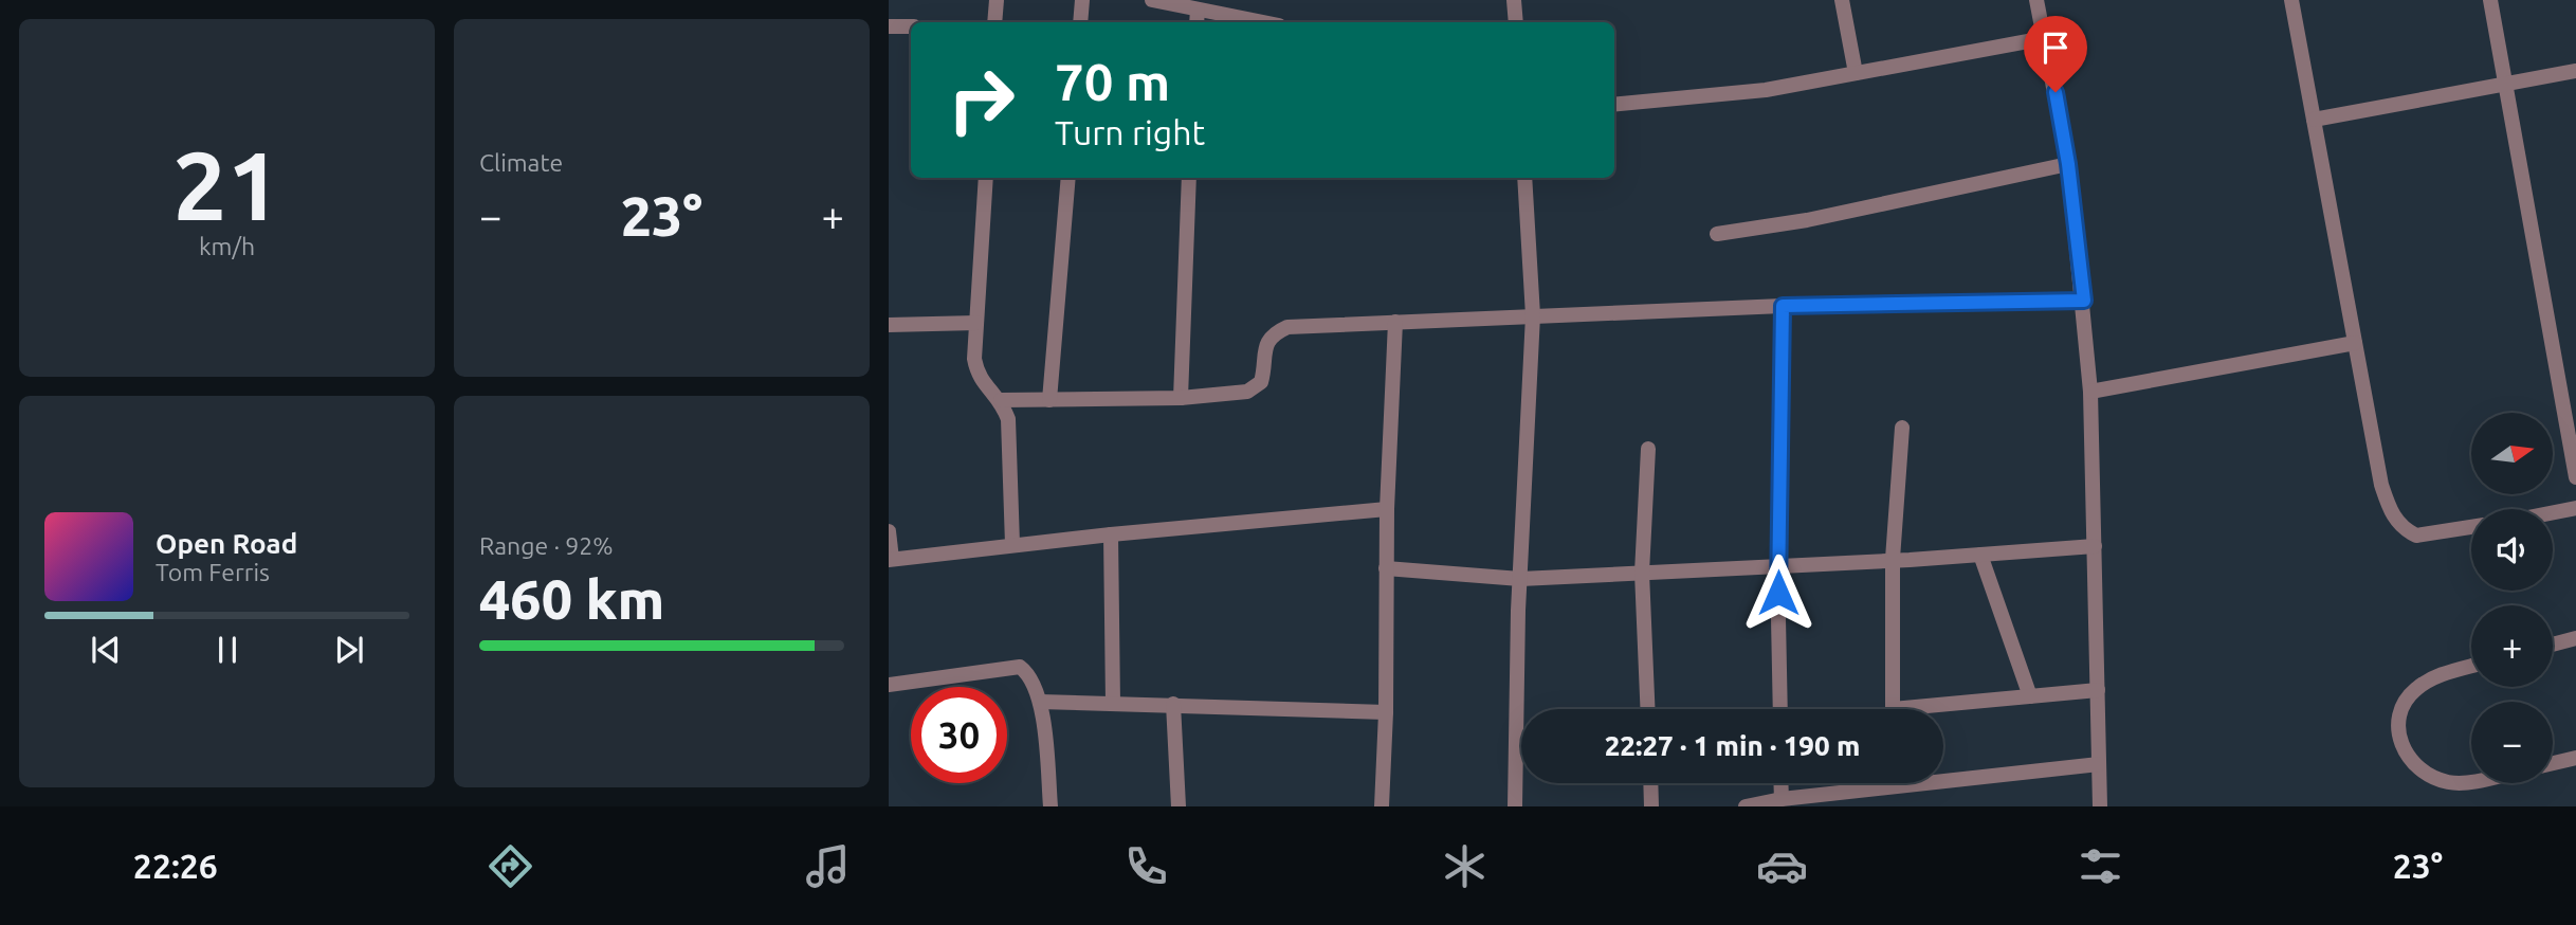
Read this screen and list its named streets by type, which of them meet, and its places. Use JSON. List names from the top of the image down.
{
  "north": "right",
  "page": {
    "tile": [
      ["21", "km/h"],
      "Climate",
      ["Range · 92%", "460 km"]
    ],
    "turn": ["70 m", "Turn right"],
    "heat": ["−", "23°", "+"],
    "map_buttons": ["+", "−"],
    "song": ["Open Road", "Tom Ferris"],
    "limit": "30",
    "trip": "22:27 · 1 min · 190 m",
    "tabs": ["22:26", "23°"]
  }
}
